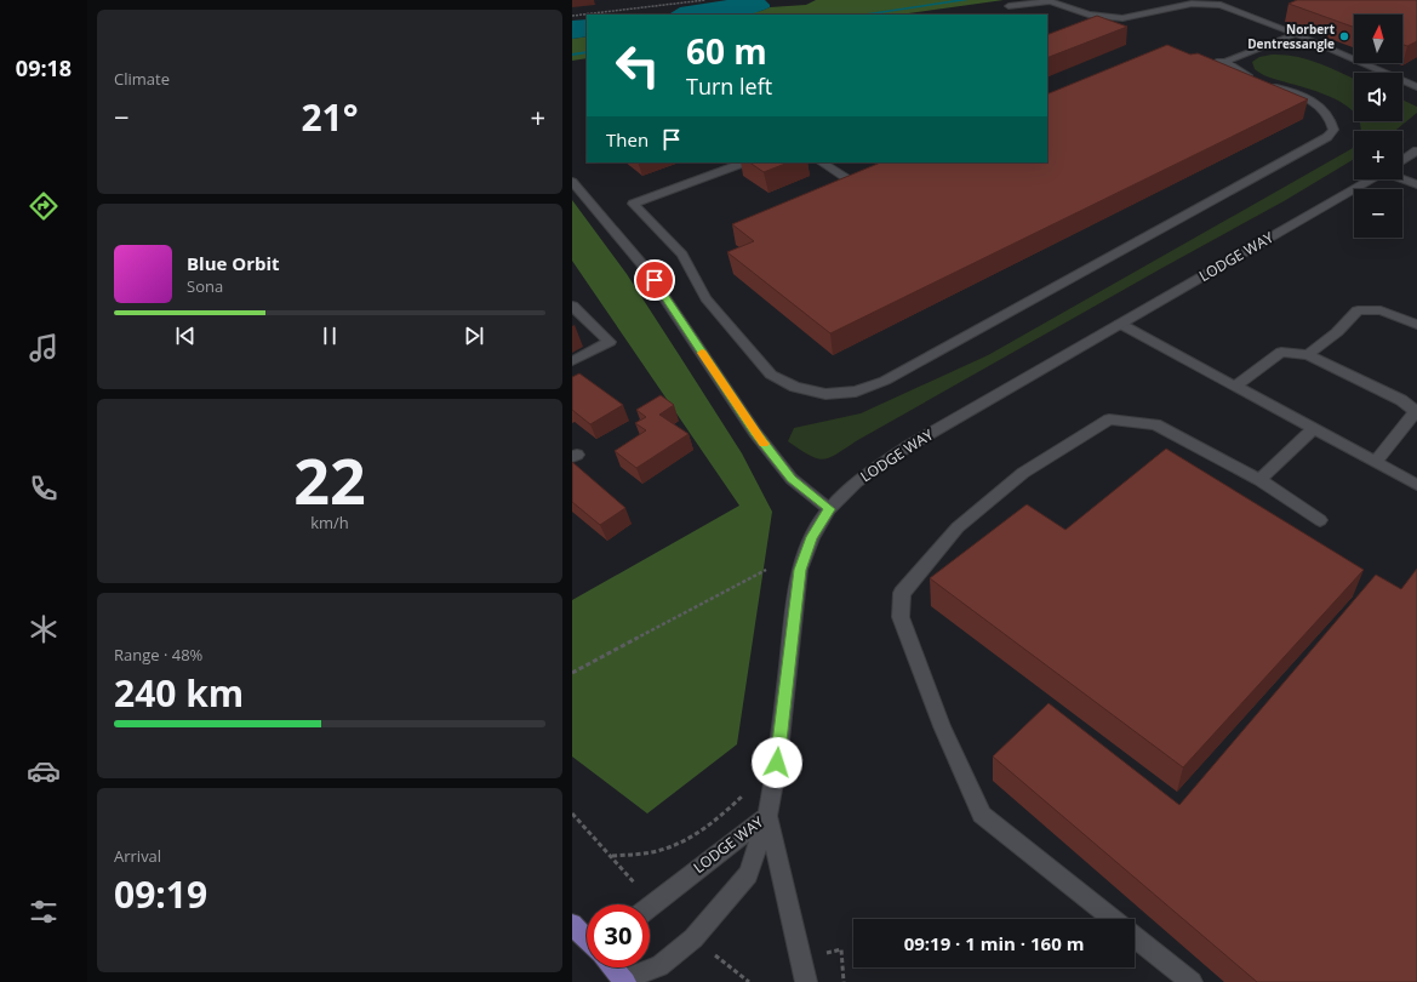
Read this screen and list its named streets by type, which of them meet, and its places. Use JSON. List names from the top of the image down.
{
  "streets": {
    "street": ["LODGE WAY"]
  },
  "places": ["Norbert Dentressangle"],
  "north": "top",
  "page": {
    "tabs": "09:18",
    "tile": [
      "Climate",
      ["22", "km/h"],
      ["Range · 48%", "240 km"],
      ["Arrival", "09:19"]
    ],
    "map_buttons": ["+", "−"],
    "turn": ["60 m", "Turn left"],
    "heat": ["−", "21°", "+"],
    "then": "Then",
    "song": ["Blue Orbit", "Sona"],
    "limit": "30",
    "trip": "09:19 · 1 min · 160 m"
  }
}
